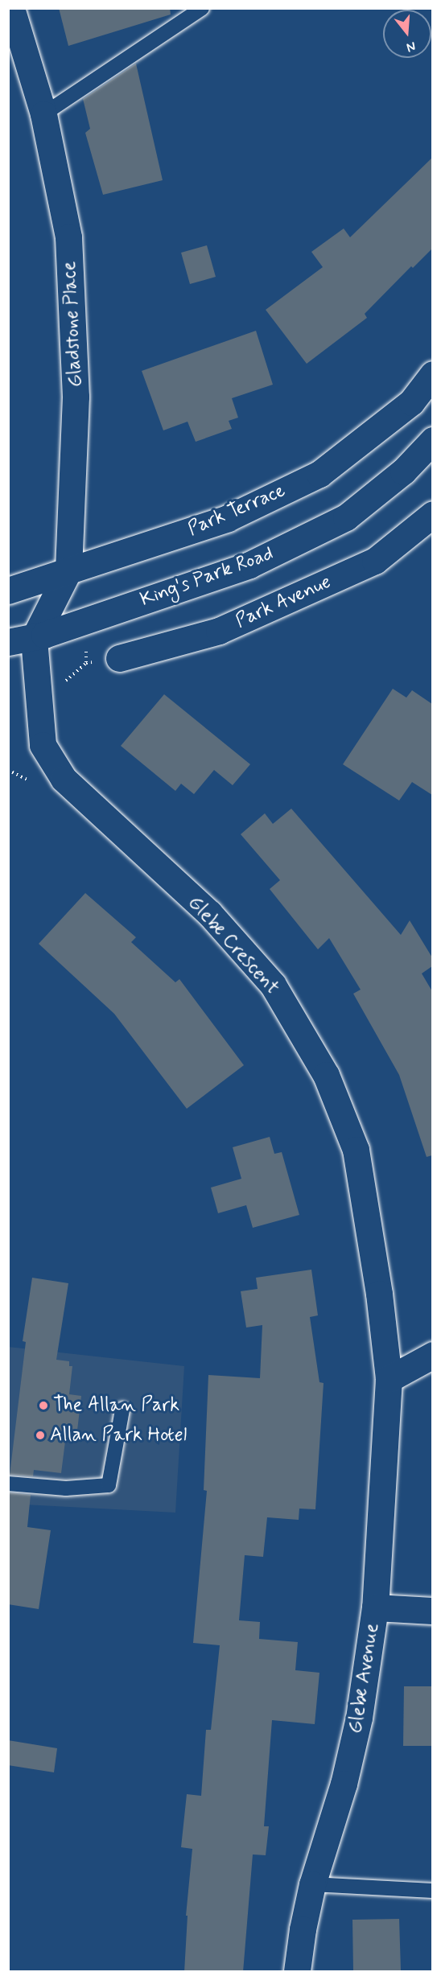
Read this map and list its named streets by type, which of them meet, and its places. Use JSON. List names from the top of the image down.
{
  "streets": {
    "street": [
      "Gladstone Place",
      "Park Terrace",
      "King's Park Road",
      "Park Avenue",
      "Glebe Crescent",
      "Glebe Avenue"
    ]
  },
  "crossings": [
    ["Gladstone Place", "Park Terrace"],
    ["Gladstone Place", "King's Park Road"],
    ["Gladstone Place", "Glebe Crescent"],
    ["King's Park Road", "Glebe Crescent"],
    ["Glebe Crescent", "Glebe Avenue"]
  ],
  "places": ["The Allan Park", "Allan Park Hotel"],
  "north": "bottom"
}
